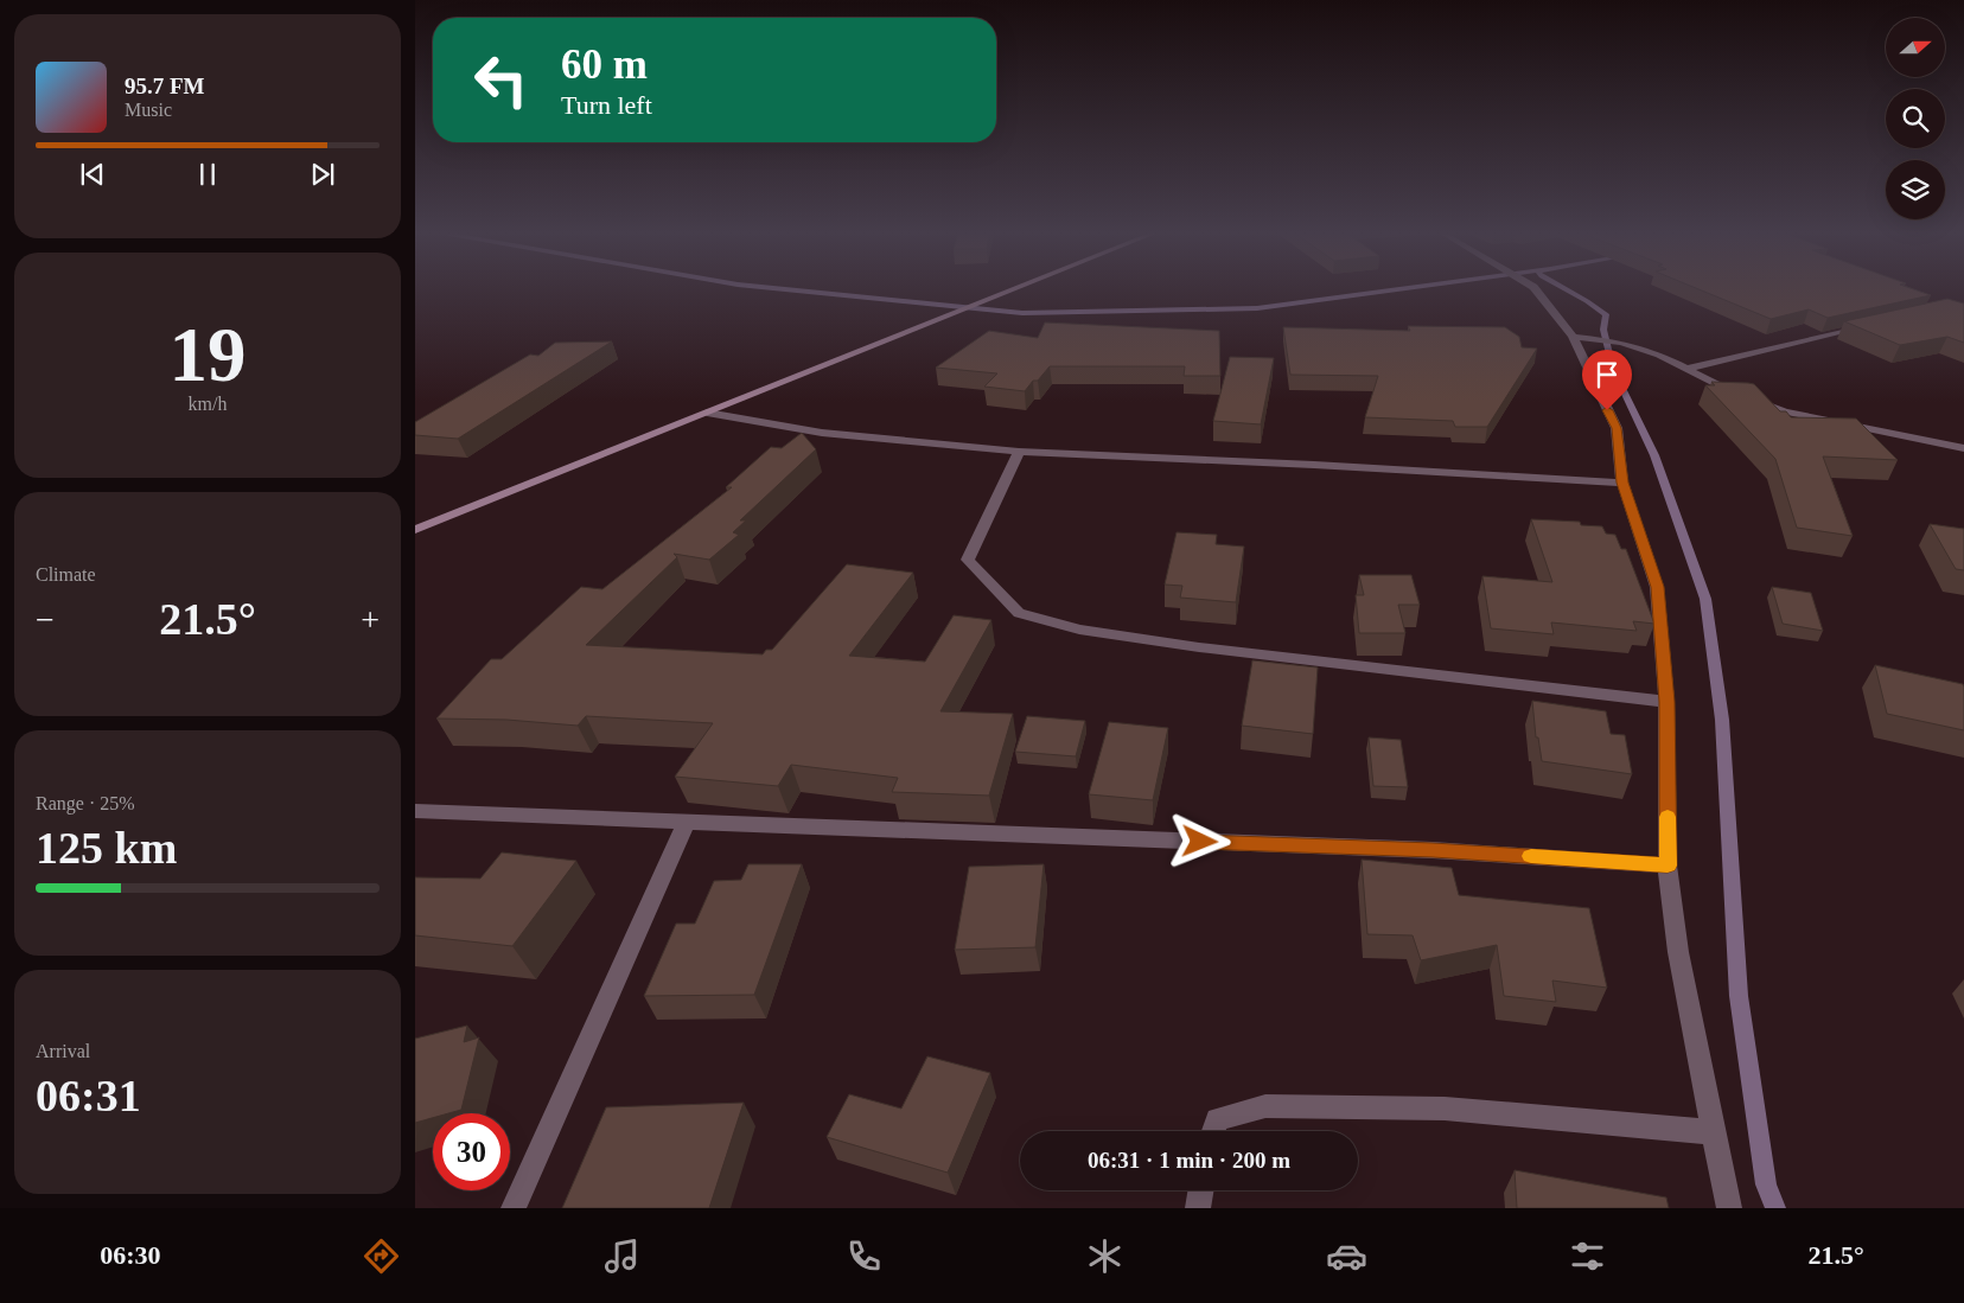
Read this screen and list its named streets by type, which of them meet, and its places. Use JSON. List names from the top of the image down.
{
  "north": "right",
  "page": {
    "turn": ["60 m", "Turn left"],
    "song": ["95.7 FM", "Music"],
    "tile": [
      ["19", "km/h"],
      "Climate",
      ["Range · 25%", "125 km"],
      ["Arrival", "06:31"]
    ],
    "heat": ["−", "21.5°", "+"],
    "limit": "30",
    "trip": "06:31 · 1 min · 200 m",
    "tabs": ["06:30", "21.5°"]
  }
}
